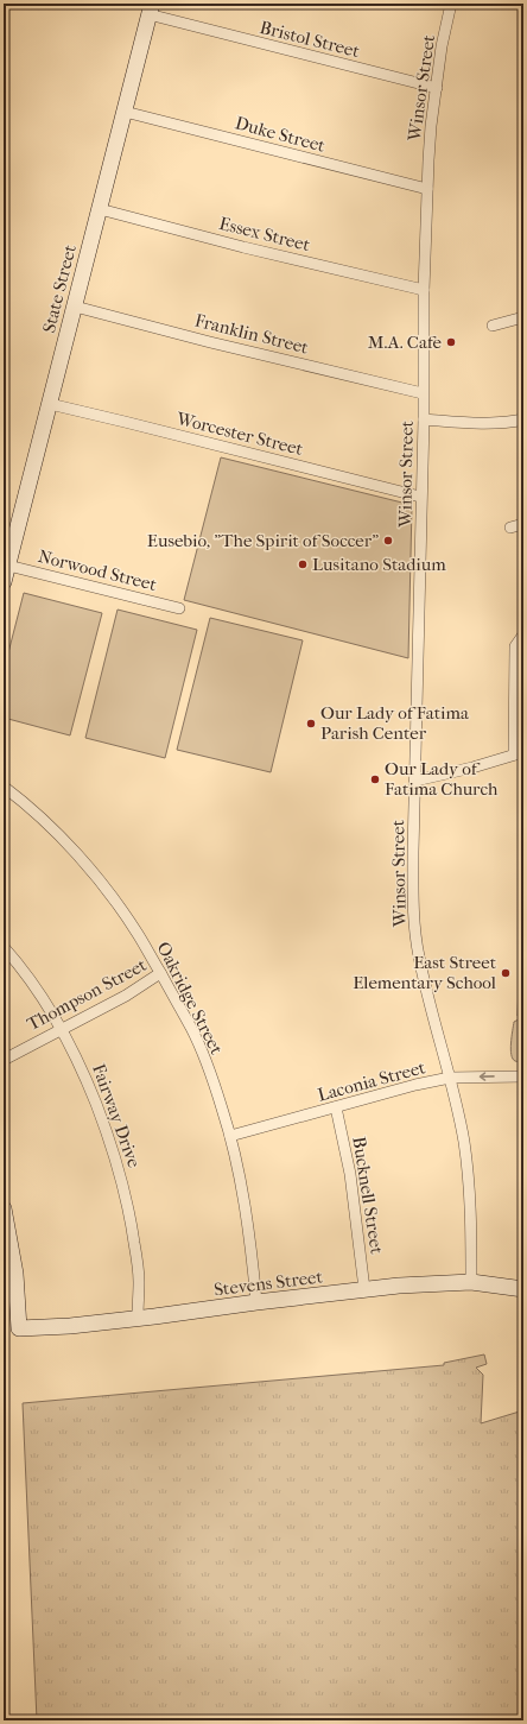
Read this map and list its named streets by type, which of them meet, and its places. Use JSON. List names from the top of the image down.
{
  "streets": {
    "street": [
      "Bristol Street",
      "Winsor Street",
      "Duke Street",
      "Essex Street",
      "State Street",
      "Franklin Street",
      "Worcester Street",
      "Norwood Street",
      "Thompson Street",
      "Oakridge Street",
      "Laconia Street",
      "Fairway Drive",
      "Bucknell Street",
      "Stevens Street"
    ]
  },
  "crossings": [
    ["Bristol Street", "Winsor Street"],
    ["Bristol Street", "State Street"],
    ["Winsor Street", "Duke Street"],
    ["Winsor Street", "Essex Street"],
    ["Winsor Street", "Franklin Street"],
    ["Winsor Street", "Worcester Street"],
    ["Winsor Street", "Laconia Street"],
    ["Winsor Street", "Stevens Street"],
    ["Duke Street", "State Street"],
    ["Essex Street", "State Street"],
    ["State Street", "Franklin Street"],
    ["State Street", "Worcester Street"],
    ["State Street", "Norwood Street"],
    ["Thompson Street", "Oakridge Street"],
    ["Thompson Street", "Fairway Drive"],
    ["Oakridge Street", "Laconia Street"],
    ["Oakridge Street", "Stevens Street"],
    ["Laconia Street", "Bucknell Street"],
    ["Fairway Drive", "Stevens Street"],
    ["Bucknell Street", "Stevens Street"]
  ],
  "places": [
    "M.A. Cafe",
    "Eusebio, \"The Spirit of Soccer\"",
    "Lusitano Stadium",
    "Our Lady of Fatima Parish Center",
    "Our Lady of Fatima Church",
    "East Street Elementary School"
  ]
}
